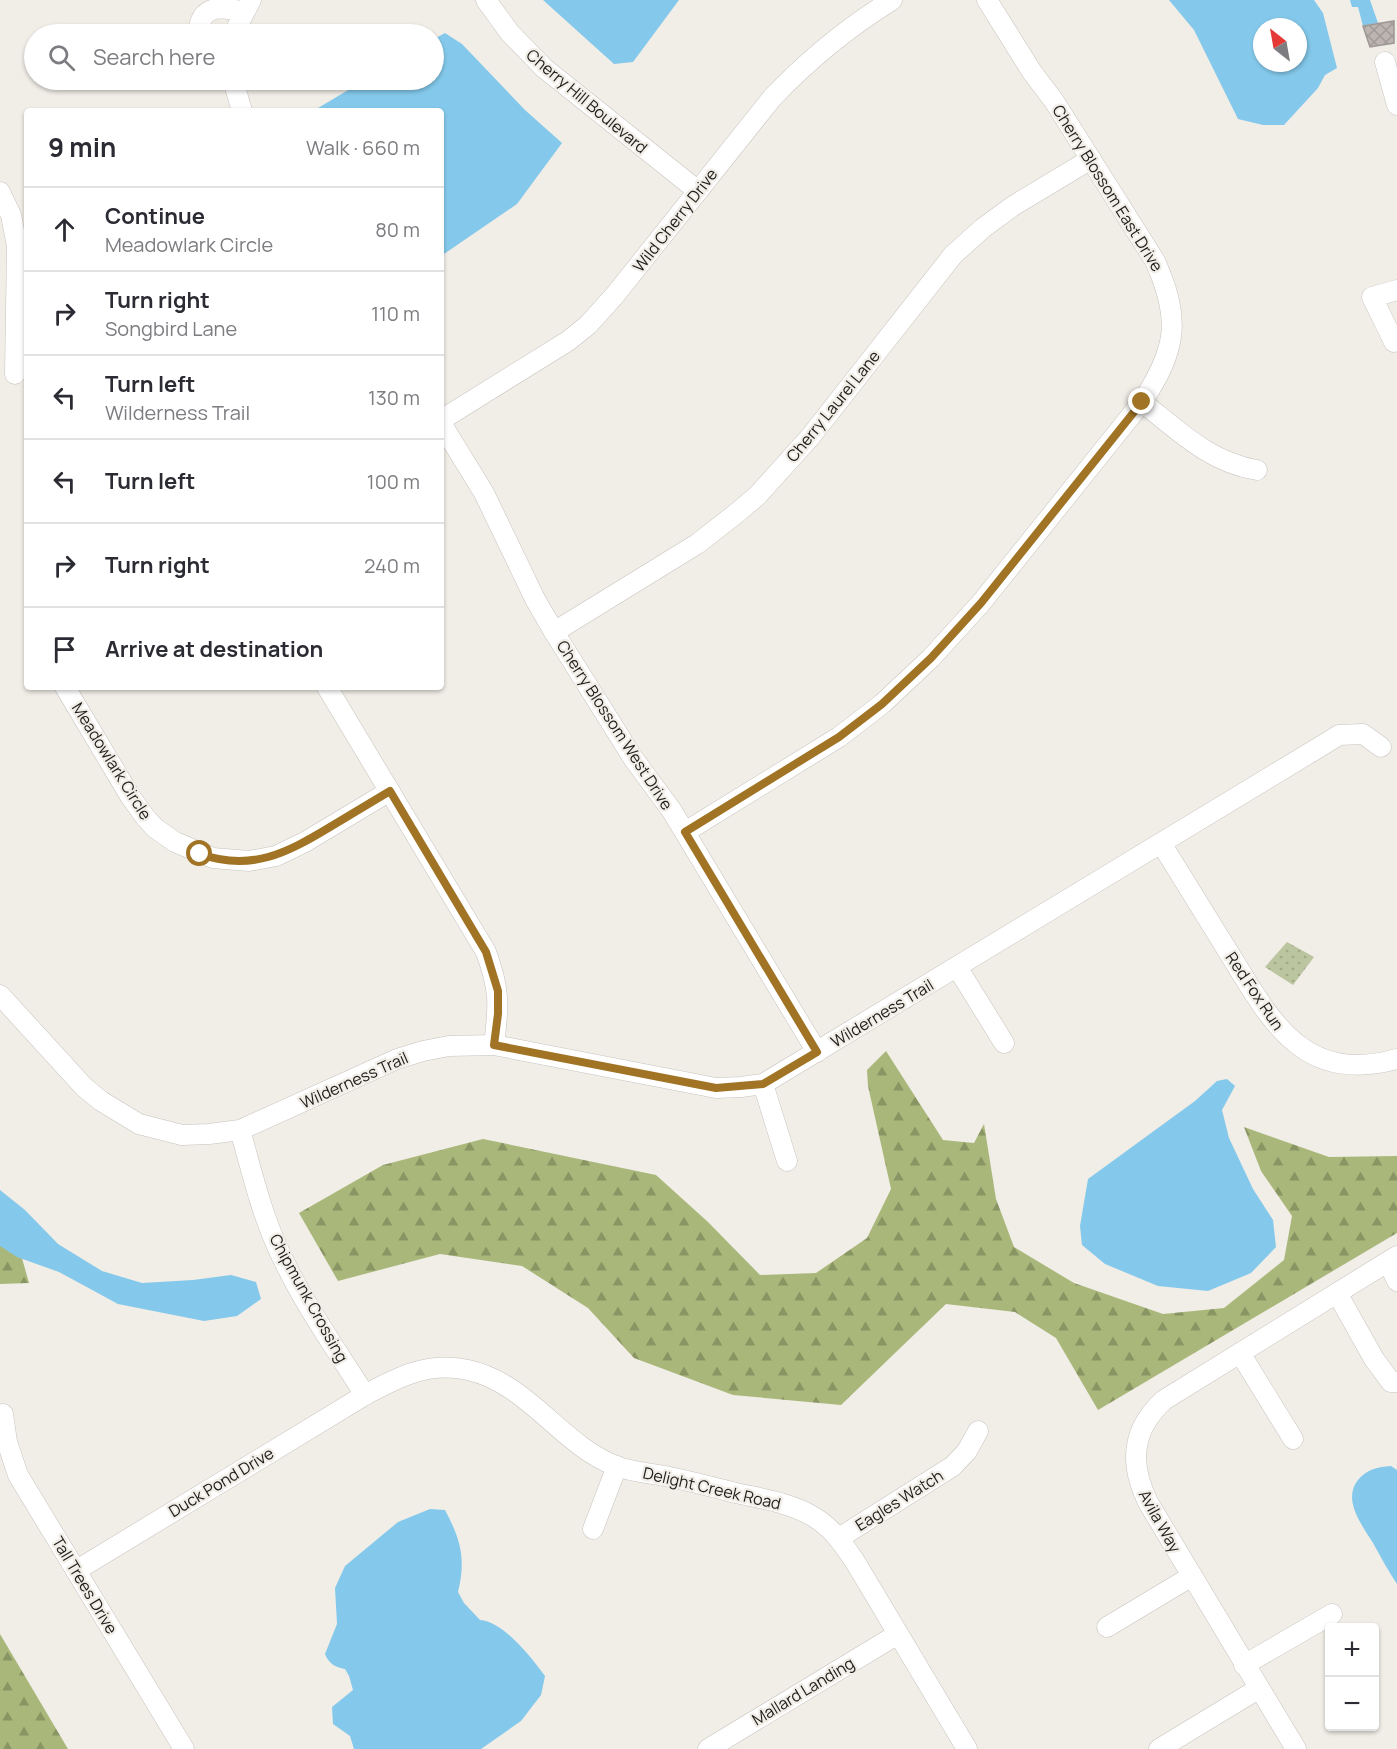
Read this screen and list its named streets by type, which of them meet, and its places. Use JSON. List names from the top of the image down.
{
  "streets": {
    "street": [
      "Cherry Hill Boulevard",
      "Cherry Blossom East Drive",
      "Wild Cherry Drive",
      "Cherry Laurel Lane",
      "Cherry Blossom West Drive",
      "Meadowlark Circle",
      "Red Fox Run",
      "Wilderness Trail",
      "Chipmunk Crossing",
      "Duck Pond Drive",
      "Delight Creek Road",
      "Eagles Watch",
      "Avila Way",
      "Tall Trees Drive",
      "Mallard Landing"
    ]
  },
  "crossings": [
    ["Cherry Hill Boulevard", "Wild Cherry Drive"],
    ["Cherry Blossom East Drive", "Cherry Laurel Lane"],
    ["Cherry Blossom East Drive", "Cherry Blossom West Drive"],
    ["Cherry Laurel Lane", "Cherry Blossom West Drive"],
    ["Cherry Blossom West Drive", "Wilderness Trail"],
    ["Red Fox Run", "Wilderness Trail"],
    ["Wilderness Trail", "Chipmunk Crossing"],
    ["Chipmunk Crossing", "Duck Pond Drive"],
    ["Chipmunk Crossing", "Delight Creek Road"],
    ["Duck Pond Drive", "Delight Creek Road"],
    ["Duck Pond Drive", "Tall Trees Drive"],
    ["Delight Creek Road", "Eagles Watch"],
    ["Delight Creek Road", "Mallard Landing"]
  ],
  "north": "top left",
  "page": {
    "search": "Search here",
    "heading": ["9 min", "Walk · 660 m"],
    "list": [
      ["Continue", "Meadowlark Circle", "80 m"],
      ["Turn right", "Songbird Lane", "110 m"],
      ["Turn left", "Wilderness Trail", "130 m"],
      ["Turn left", "100 m"],
      ["Turn right", "240 m"],
      "Arrive at destination"
    ],
    "map_buttons": ["+", "−"]
  }
}
